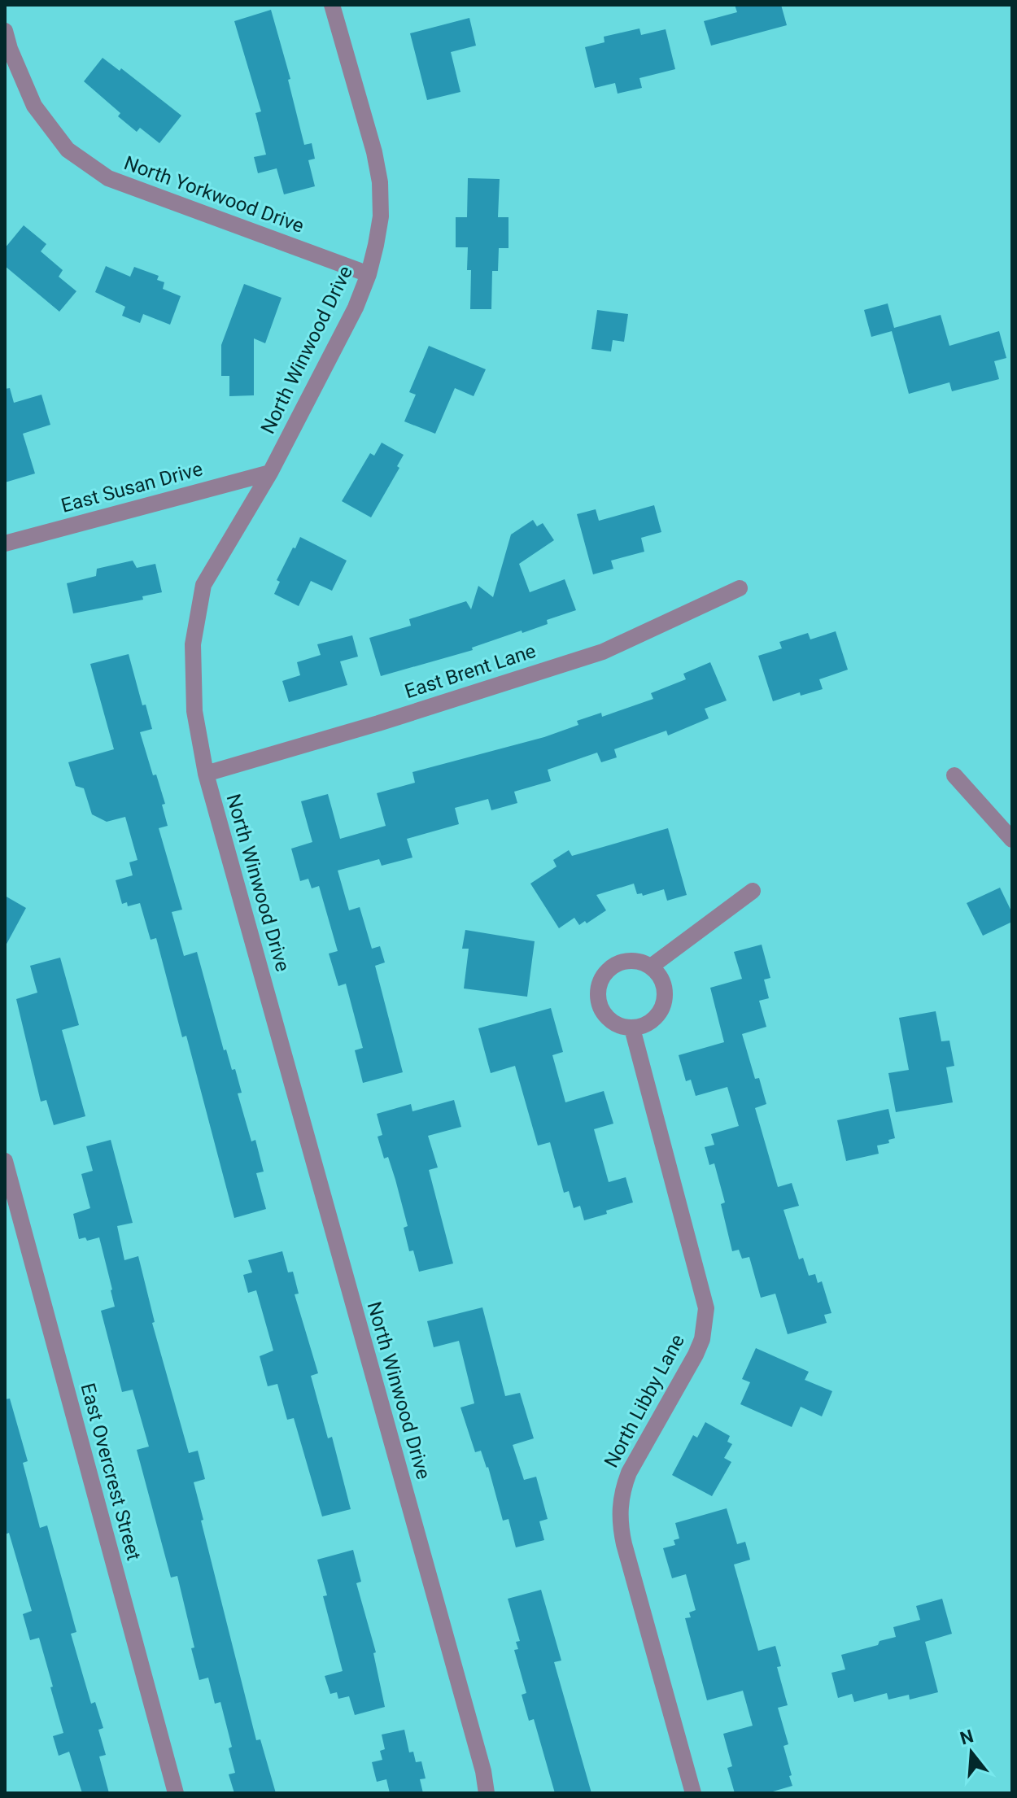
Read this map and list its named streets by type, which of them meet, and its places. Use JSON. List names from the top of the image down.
{
  "streets": {
    "street": [
      "North Yorkwood Drive",
      "North Winwood Drive",
      "East Susan Drive",
      "East Brent Lane",
      "North Libby Lane",
      "East Overcrest Street"
    ]
  },
  "crossings": [
    ["North Yorkwood Drive", "North Winwood Drive"],
    ["North Winwood Drive", "East Susan Drive"],
    ["North Winwood Drive", "East Brent Lane"]
  ],
  "north": "top"
}
